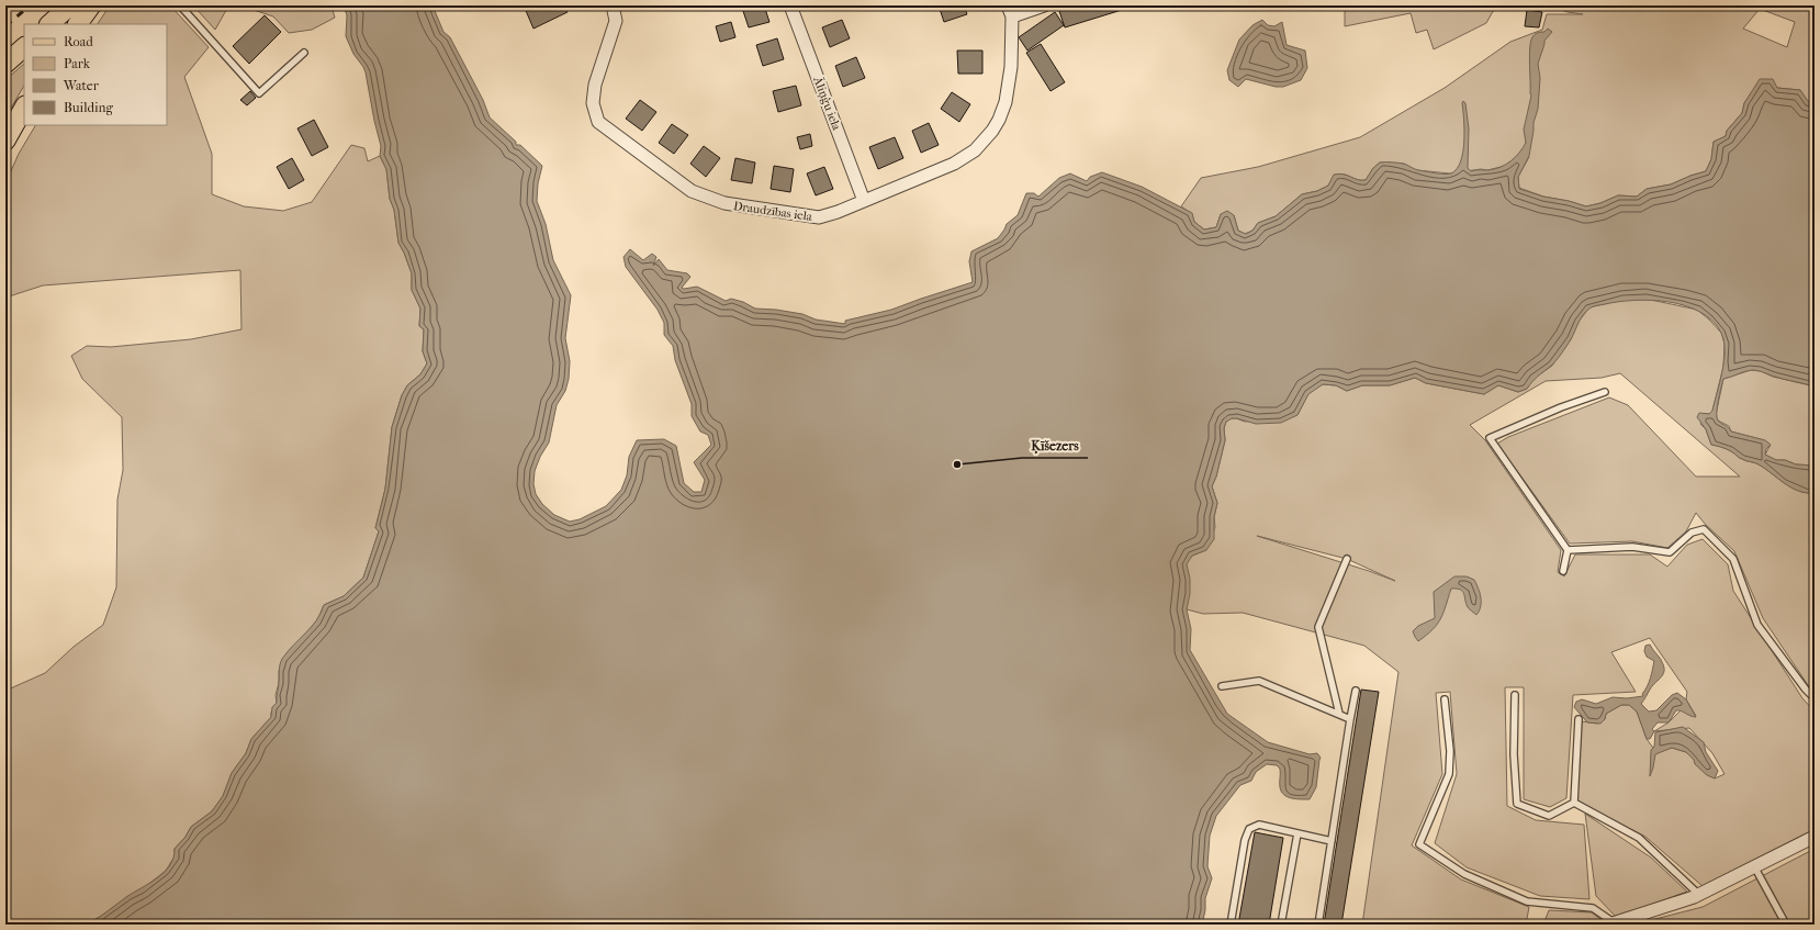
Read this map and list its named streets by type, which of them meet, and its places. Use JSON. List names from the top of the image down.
{
  "streets": {
    "street": ["Āliņģu iela", "Draudzības iela"]
  },
  "crossings": [
    ["Āliņģu iela", "Draudzības iela"]
  ],
  "places": ["Ķīšezers"],
  "legend": [
    "Road",
    "Park",
    "Water",
    "Building"
  ]
}
